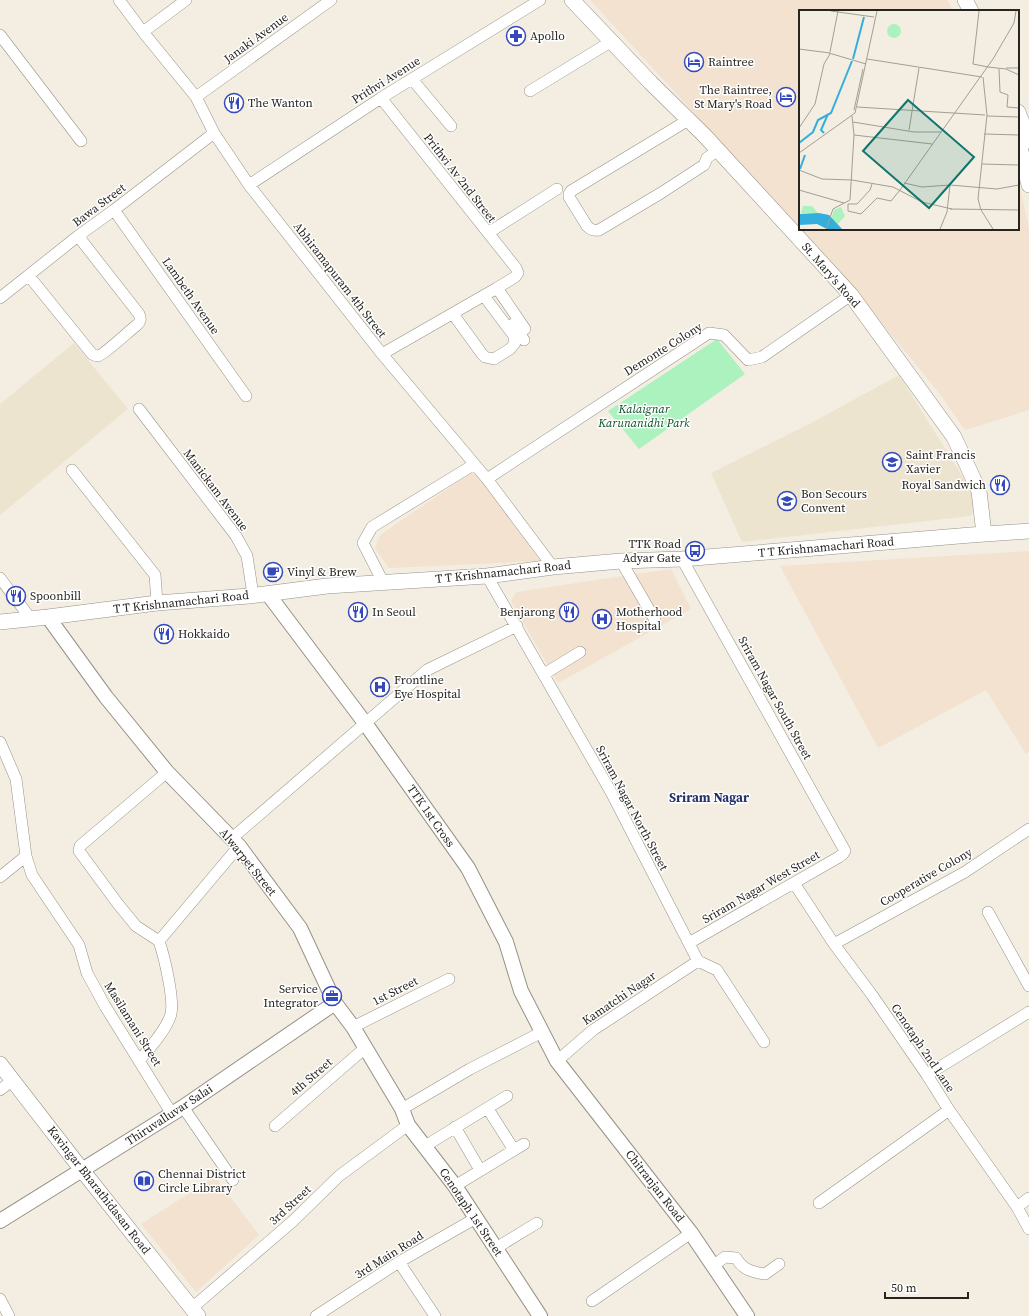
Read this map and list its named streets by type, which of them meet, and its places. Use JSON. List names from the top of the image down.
{
  "streets": {
    "main road": ["St. Mary's Road", "T T Krishnamachari Road", "Kavingar Bharathidasan Road"],
    "street": [
      "Janaki Avenue",
      "Prithvi Avenue",
      "Prithvi Av 2nd Street",
      "Bawa Street",
      "Abhiramapuram 4th Street",
      "Lambeth Avenue",
      "Demonte Colony",
      "Manickam Avenue",
      "Sriram Nagar South Street",
      "Sriram Nagar North Street",
      "TTK 1st Cross",
      "Alwarpet Street",
      "Cooperative Colony",
      "Sriram Nagar West Street",
      "1st Street",
      "Kamatchi Nagar",
      "Masilamani Street",
      "Cenotaph 2nd Lane",
      "4th Street",
      "Thiruvalluvar Salai",
      "Chitranjan Road",
      "3rd Street",
      "Cenotaph 1st Street",
      "3rd Main Road"
    ]
  },
  "crossings": [
    ["Janaki Avenue", "Abhiramapuram 4th Street"],
    ["Prithvi Avenue", "Prithvi Av 2nd Street"],
    ["Prithvi Avenue", "Abhiramapuram 4th Street"],
    ["Bawa Street", "Abhiramapuram 4th Street"],
    ["Bawa Street", "Lambeth Avenue"],
    ["St. Mary's Road", "Demonte Colony"],
    ["St. Mary's Road", "T T Krishnamachari Road"],
    ["Abhiramapuram 4th Street", "Demonte Colony"],
    ["Abhiramapuram 4th Street", "T T Krishnamachari Road"],
    ["Manickam Avenue", "T T Krishnamachari Road"],
    ["Manickam Avenue", "TTK 1st Cross"],
    ["T T Krishnamachari Road", "Sriram Nagar South Street"],
    ["T T Krishnamachari Road", "Sriram Nagar North Street"],
    ["T T Krishnamachari Road", "TTK 1st Cross"],
    ["T T Krishnamachari Road", "Alwarpet Street"],
    ["Sriram Nagar South Street", "Sriram Nagar West Street"],
    ["Sriram Nagar North Street", "Sriram Nagar West Street"],
    ["Sriram Nagar North Street", "Kamatchi Nagar"],
    ["TTK 1st Cross", "Kamatchi Nagar"],
    ["TTK 1st Cross", "Chitranjan Road"],
    ["Alwarpet Street", "1st Street"],
    ["Alwarpet Street", "4th Street"],
    ["Alwarpet Street", "Thiruvalluvar Salai"],
    ["Alwarpet Street", "Cenotaph 1st Street"],
    ["Cooperative Colony", "Cenotaph 2nd Lane"],
    ["Sriram Nagar West Street", "Cenotaph 2nd Lane"],
    ["Kamatchi Nagar", "Chitranjan Road"],
    ["Masilamani Street", "Thiruvalluvar Salai"],
    ["Thiruvalluvar Salai", "Kavingar Bharathidasan Road"],
    ["Kavingar Bharathidasan Road", "3rd Street"],
    ["3rd Street", "Cenotaph 1st Street"],
    ["Cenotaph 1st Street", "3rd Main Road"]
  ],
  "districts": ["Sriram Nagar"],
  "parks": ["Kalaignar Karunanidhi Park"],
  "places": {
    "pharmacy": ["Apollo"],
    "hotel": ["Raintree", "The Raintree, St Mary's Road"],
    "restaurant": [
      "The Wanton",
      "Royal Sandwich",
      "Spoonbill",
      "In Seoul",
      "Benjarong",
      "Hokkaido"
    ],
    "school or university": ["Saint Francis Xavier", "Bon Secours Convent"],
    "bus stop": ["TTK Road Adyar Gate"],
    "cafe": ["Vinyl & Brew"],
    "hospital": ["Motherhood Hospital", "Frontline Eye Hospital"],
    "office": ["Service Integrator"],
    "library": ["Chennai District Circle Library"]
  },
  "scale_bar": "50 m"
}
